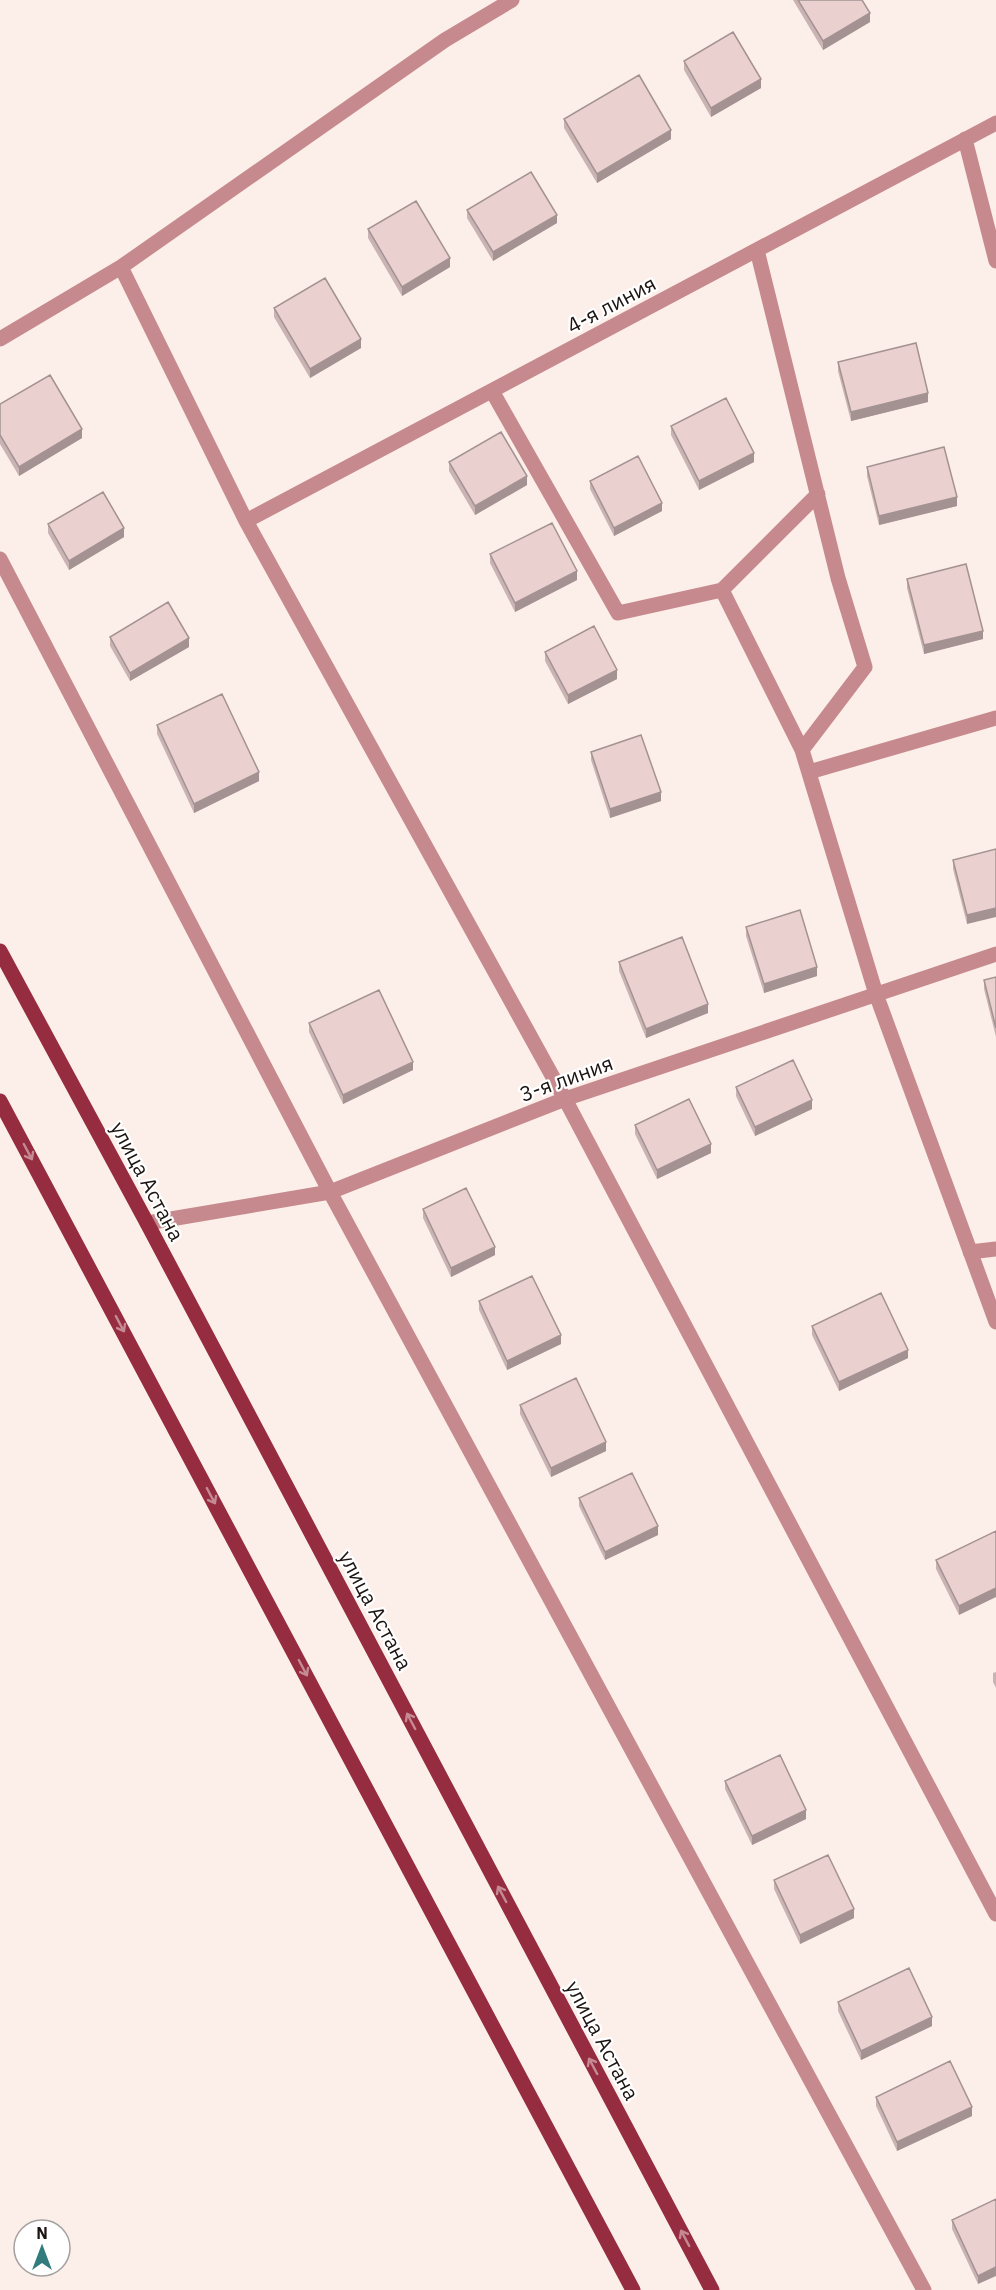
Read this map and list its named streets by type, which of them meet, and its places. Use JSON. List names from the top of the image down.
{
  "streets": {
    "main road": ["улица Астана"],
    "street": ["4-я линия", "3-я линия"]
  },
  "crossings": [
    ["3-я линия", "улица Астана"]
  ],
  "north": "top"
}
